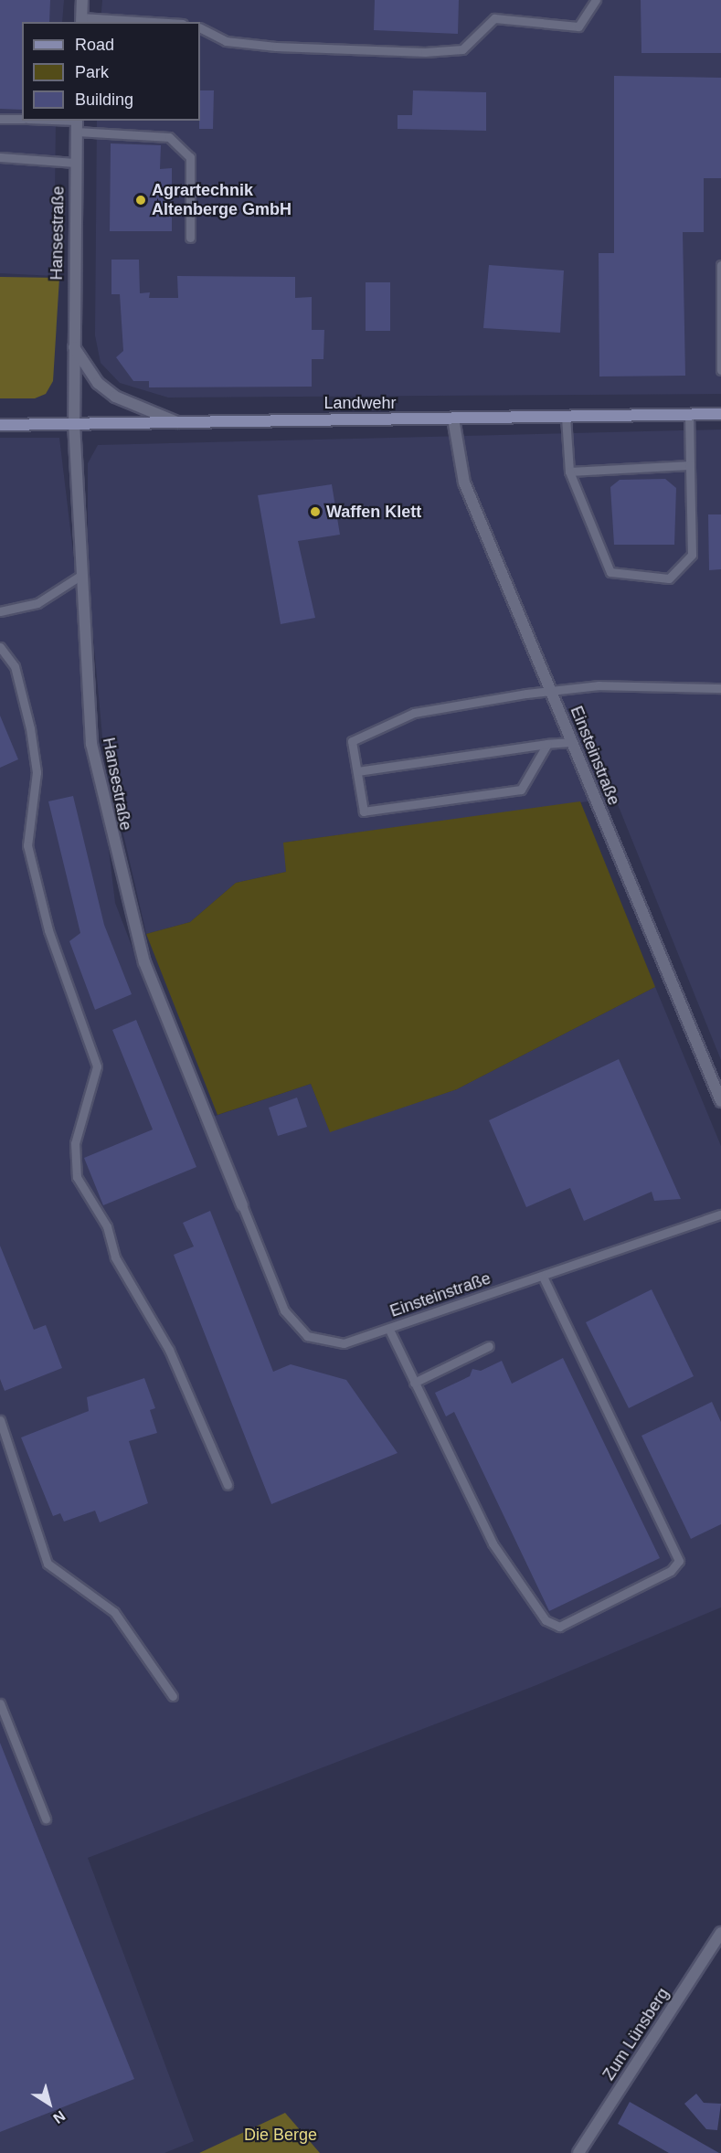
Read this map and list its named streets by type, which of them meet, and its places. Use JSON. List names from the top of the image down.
{
  "streets": {
    "main road": ["Landwehr"],
    "street": ["Hansestraße", "Einsteinstraße", "Zum Lünsberg"]
  },
  "crossings": [
    ["Hansestraße", "Landwehr"],
    ["Hansestraße", "Einsteinstraße"],
    ["Landwehr", "Einsteinstraße"]
  ],
  "parks": ["Die Berge"],
  "places": ["Agrartechnik Altenberge GmbH", "Waffen Klett"],
  "legend": ["Road", "Park", "Building"],
  "north": "bottom right"
}
